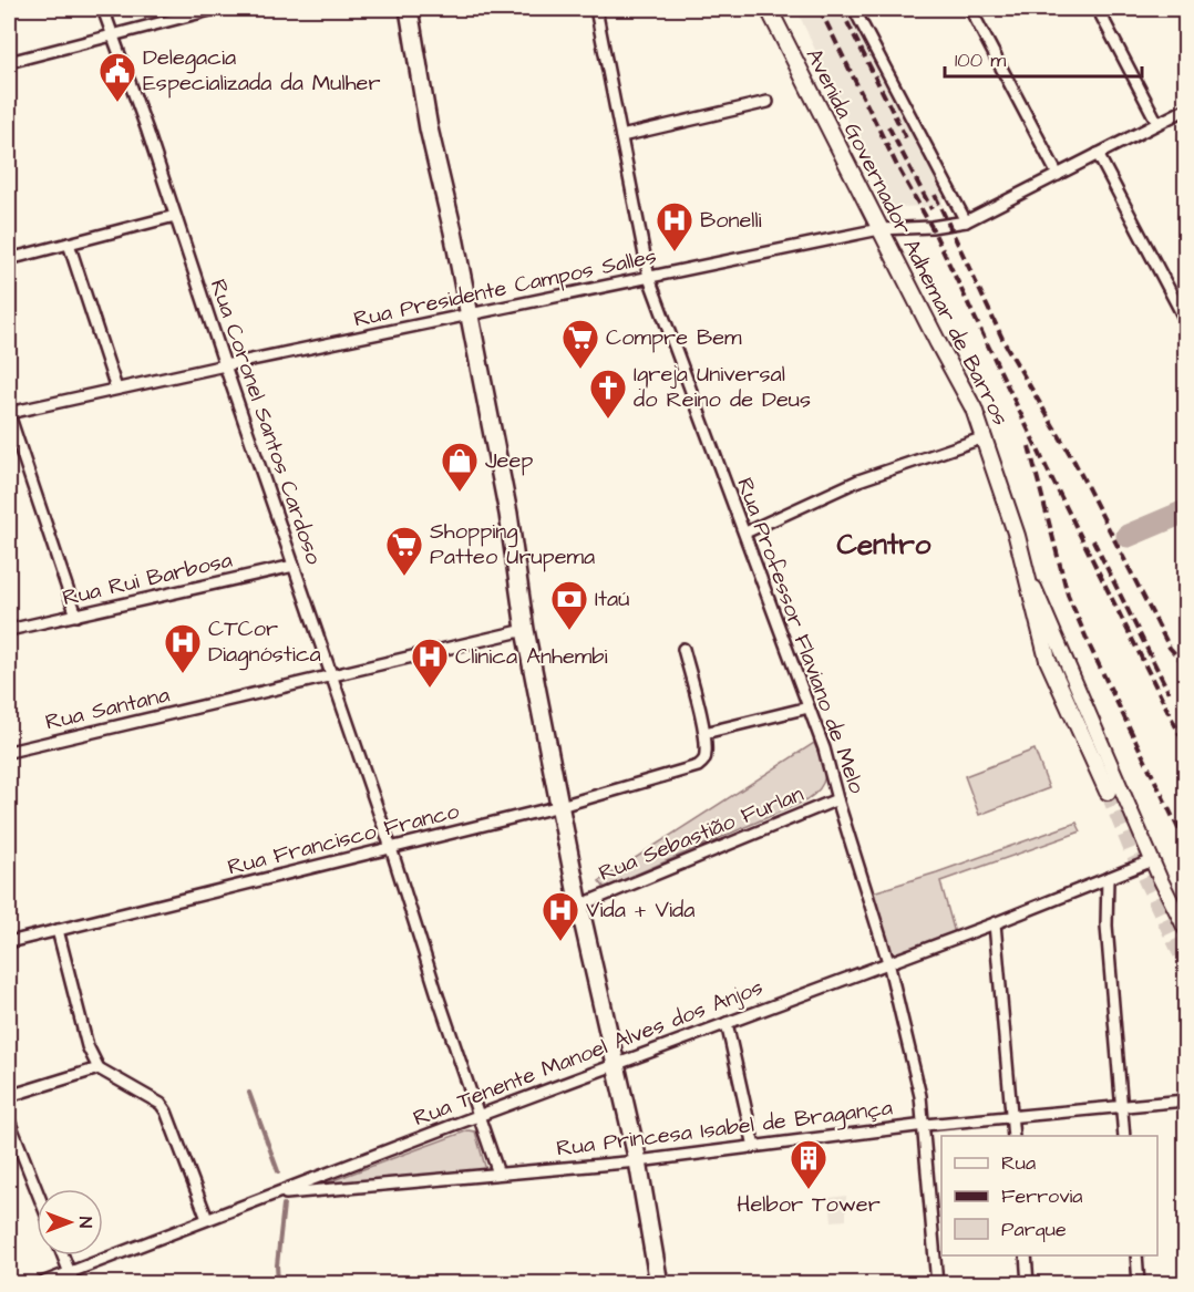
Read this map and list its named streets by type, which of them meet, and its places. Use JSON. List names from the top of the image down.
{
  "streets": {
    "main road": ["Avenida Governador Adhemar de Barros"],
    "street": [
      "Rua Presidente Campos Salles",
      "Rua Coronel Santos Cardoso",
      "Rua Rui Barbosa",
      "Rua Professor Flaviano de Melo",
      "Rua Santana",
      "Rua Sebastião Furlan",
      "Rua Francisco Franco",
      "Rua Tenente Manoel Alves dos Anjos",
      "Rua Princesa Isabel de Bragança"
    ]
  },
  "crossings": [
    ["Avenida Governador Adhemar de Barros", "Rua Presidente Campos Salles"],
    ["Avenida Governador Adhemar de Barros", "Rua Tenente Manoel Alves dos Anjos"],
    ["Rua Presidente Campos Salles", "Rua Coronel Santos Cardoso"],
    ["Rua Presidente Campos Salles", "Rua Professor Flaviano de Melo"],
    ["Rua Coronel Santos Cardoso", "Rua Rui Barbosa"],
    ["Rua Coronel Santos Cardoso", "Rua Santana"],
    ["Rua Coronel Santos Cardoso", "Rua Francisco Franco"],
    ["Rua Coronel Santos Cardoso", "Rua Tenente Manoel Alves dos Anjos"],
    ["Rua Coronel Santos Cardoso", "Rua Princesa Isabel de Bragança"],
    ["Rua Professor Flaviano de Melo", "Rua Sebastião Furlan"],
    ["Rua Professor Flaviano de Melo", "Rua Tenente Manoel Alves dos Anjos"],
    ["Rua Professor Flaviano de Melo", "Rua Princesa Isabel de Bragança"],
    ["Rua Tenente Manoel Alves dos Anjos", "Rua Princesa Isabel de Bragança"]
  ],
  "districts": ["Centro"],
  "places": {
    "public building": ["Delegacia Especializada da Mulher"],
    "hospital": [
      "Bonelli",
      "CTCor Diagnóstica",
      "Clinica Anhembi",
      "Vida + Vida"
    ],
    "supermarket": ["Compre Bem", "Shopping Patteo Urupema"],
    "church": ["Igreja Universal do Reino de Deus"],
    "shop": ["Jeep"],
    "bank": ["Itaú"],
    "building": ["Helbor Tower"]
  },
  "legend": ["Rua", "Ferrovia", "Parque"],
  "scale_bar": "100 m",
  "north": "right"
}
